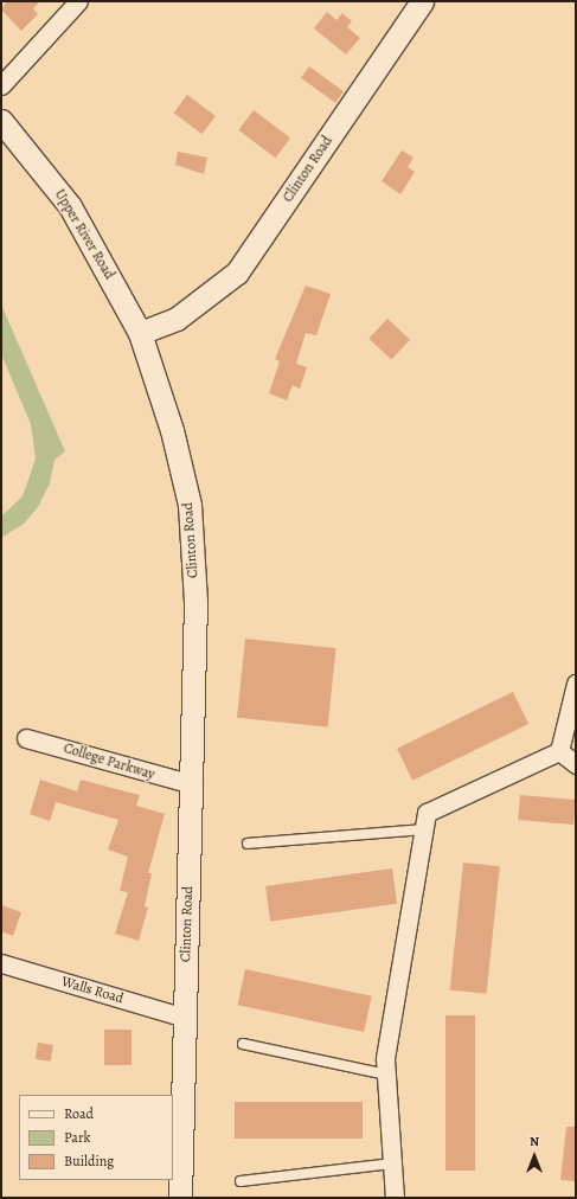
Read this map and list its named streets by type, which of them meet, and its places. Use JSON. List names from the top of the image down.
{
  "streets": {
    "street": [
      "Clinton Road",
      "Upper River Road",
      "College Parkway",
      "Walls Road"
    ]
  },
  "crossings": [
    ["Clinton Road", "Upper River Road"],
    ["Clinton Road", "College Parkway"],
    ["Clinton Road", "Walls Road"]
  ],
  "legend": ["Road", "Park", "Building"],
  "north": "top"
}
